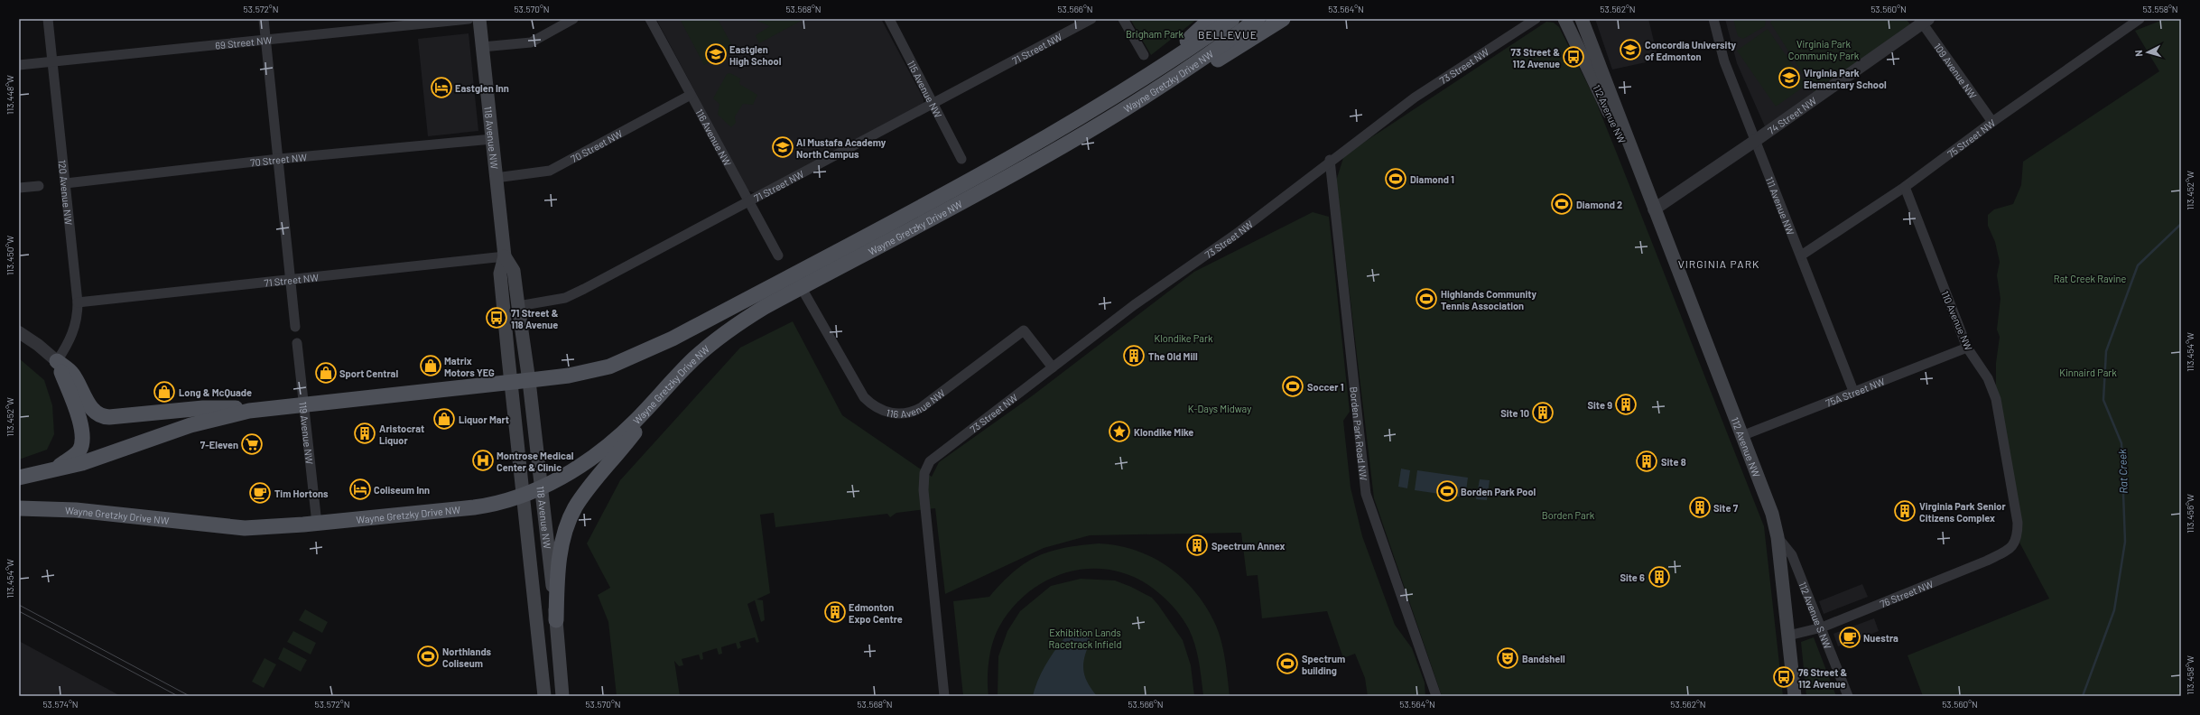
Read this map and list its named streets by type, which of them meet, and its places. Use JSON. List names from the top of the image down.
{
  "streets": {
    "main road": ["Wayne Gretzky Drive NW", "112 Avenue NW", "118 Avenue NW"],
    "street": [
      "69 Street NW",
      "71 Street NW",
      "73 Street NW",
      "109 Avenue NW",
      "115 Avenue NW",
      "74 Street NW",
      "116 Avenue NW",
      "75 Street NW",
      "70 Street NW",
      "120 Avenue NW",
      "111 Avenue NW",
      "110 Avenue NW",
      "75A Street NW",
      "119 Avenue NW",
      "Borden Park Road NW",
      "76 Street NW",
      "112 Avenue S NW"
    ]
  },
  "crossings": [
    ["69 Street NW", "120 Avenue NW"],
    ["71 Street NW", "115 Avenue NW"],
    ["71 Street NW", "118 Avenue NW"],
    ["71 Street NW", "116 Avenue NW"],
    ["71 Street NW", "120 Avenue NW"],
    ["73 Street NW", "116 Avenue NW"],
    ["73 Street NW", "Borden Park Road NW"],
    ["109 Avenue NW", "74 Street NW"],
    ["109 Avenue NW", "75 Street NW"],
    ["Wayne Gretzky Drive NW", "118 Avenue NW"],
    ["Wayne Gretzky Drive NW", "116 Avenue NW"],
    ["Wayne Gretzky Drive NW", "119 Avenue NW"],
    ["112 Avenue NW", "74 Street NW"],
    ["112 Avenue NW", "75A Street NW"],
    ["112 Avenue NW", "76 Street NW"],
    ["112 Avenue NW", "112 Avenue S NW"],
    ["74 Street NW", "111 Avenue NW"],
    ["118 Avenue NW", "70 Street NW"],
    ["116 Avenue NW", "70 Street NW"],
    ["75 Street NW", "111 Avenue NW"],
    ["75 Street NW", "110 Avenue NW"],
    ["70 Street NW", "120 Avenue NW"],
    ["111 Avenue NW", "75A Street NW"],
    ["110 Avenue NW", "75A Street NW"],
    ["110 Avenue NW", "76 Street NW"],
    ["76 Street NW", "112 Avenue S NW"]
  ],
  "districts": ["BELLEVUE", "VIRGINIA PARK"],
  "water": ["Rat Creek"],
  "parks": [
    "Brigham Park",
    "Virginia Park Community Park",
    "Rat Creek Ravine",
    "Klondike Park",
    "Kinnaird Park",
    "K-Days Midway",
    "Borden Park",
    "Exhibition Lands Racetrack Infield"
  ],
  "places": {
    "school or university": [
      "Concordia University of Edmonton",
      "Eastglen High School",
      "Virginia Park Elementary School",
      "Al Mustafa Academy North Campus"
    ],
    "bus stop": ["73 Street & 112 Avenue", "71 Street & 118 Avenue", "76 Street & 112 Avenue"],
    "hotel": ["Eastglen Inn", "Coliseum Inn"],
    "sports": [
      "Diamond 1",
      "Diamond 2",
      "Highlands Community Tennis Association",
      "Soccer 1",
      "Borden Park Pool",
      "Northlands Coliseum",
      "Spectrum building"
    ],
    "building": [
      "The Old Mill",
      "Site 9",
      "Site 10",
      "Aristocrat Liquor",
      "Site 8",
      "Site 7",
      "Virginia Park Senior Citizens Complex",
      "Spectrum Annex",
      "Site 6",
      "Edmonton Expo Centre"
    ],
    "shop": [
      "Matrix Motors YEG",
      "Sport Central",
      "Long & McQuade",
      "Liquor Mart"
    ],
    "place": ["Klondike Mike"],
    "supermarket": ["7-Eleven"],
    "hospital": ["Montrose Medical Center & Clinic"],
    "cafe": ["Tim Hortons", "Nuestra"],
    "theatre": ["Bandshell"]
  },
  "north": "left",
  "coordinates": [
    "53.572°N",
    "53.570°N",
    "53.568°N",
    "53.566°N",
    "53.564°N",
    "53.562°N",
    "53.560°N",
    "53.558°N",
    "113.448°W",
    "113.452°W",
    "113.450°W",
    "113.454°W",
    "113.456°W",
    "113.458°W",
    "53.574°N"
  ]
}
